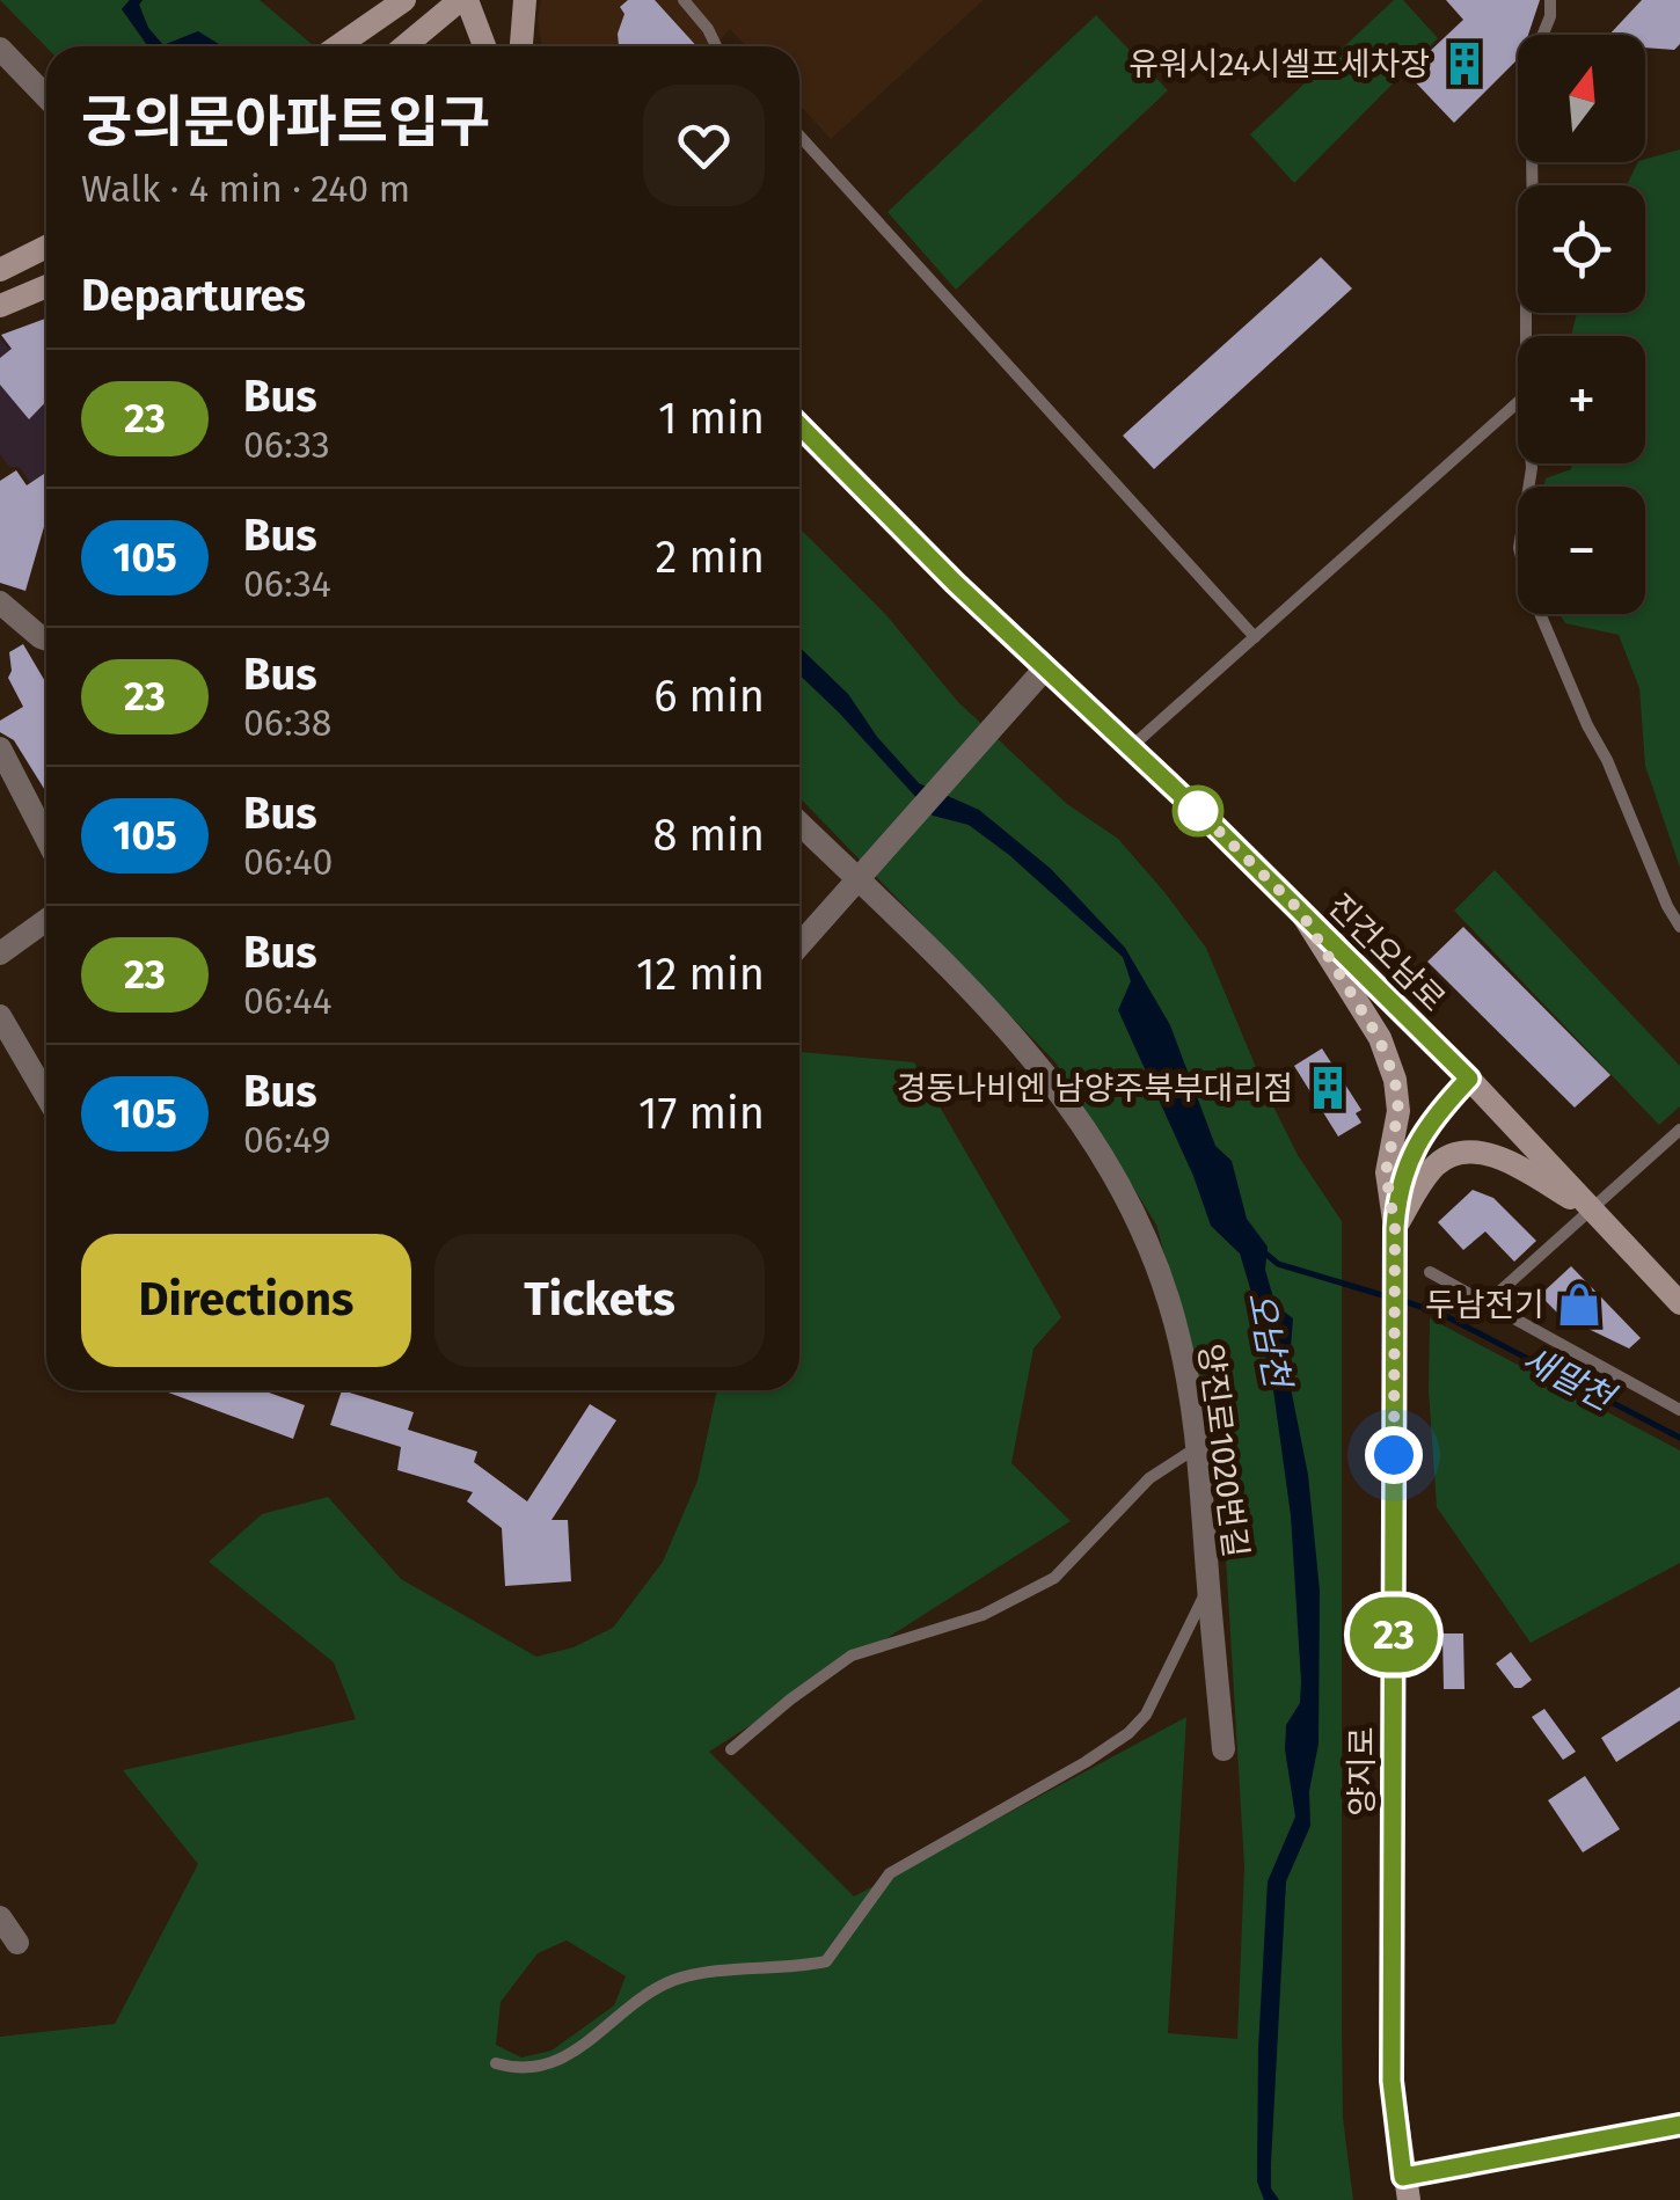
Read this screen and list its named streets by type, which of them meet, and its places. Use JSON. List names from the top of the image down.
{
  "streets": {
    "main road": ["진건오남로", "양지로"],
    "street": ["양진로1020번길"]
  },
  "water": ["오남천", "새말천"],
  "places": {
    "building": ["유워시24시셀프세차장", "경동나비엔 남양주북부대리점"],
    "shop": ["두남전기"]
  },
  "lines": ["bus line 23"],
  "north": "top",
  "page": {
    "on_map": "23",
    "map_buttons": ["+", "−"],
    "heading": [
      ["궁의문아파트입구", "Walk · 4 min · 240 m"],
      "Departures"
    ],
    "list": [
      {
        "mark": "23",
        "name": "Bus",
        "note": "06:33",
        "value": "1 min"
      },
      {
        "mark": "105",
        "name": "Bus",
        "note": "06:34",
        "value": "2 min"
      },
      {
        "mark": "23",
        "name": "Bus",
        "note": "06:38",
        "value": "6 min"
      },
      {
        "mark": "105",
        "name": "Bus",
        "note": "06:40",
        "value": "8 min"
      },
      {
        "mark": "23",
        "name": "Bus",
        "note": "06:44",
        "value": "12 min"
      },
      {
        "mark": "105",
        "name": "Bus",
        "note": "06:49",
        "value": "17 min"
      }
    ],
    "buttons": ["Directions", "Tickets"]
  }
}
